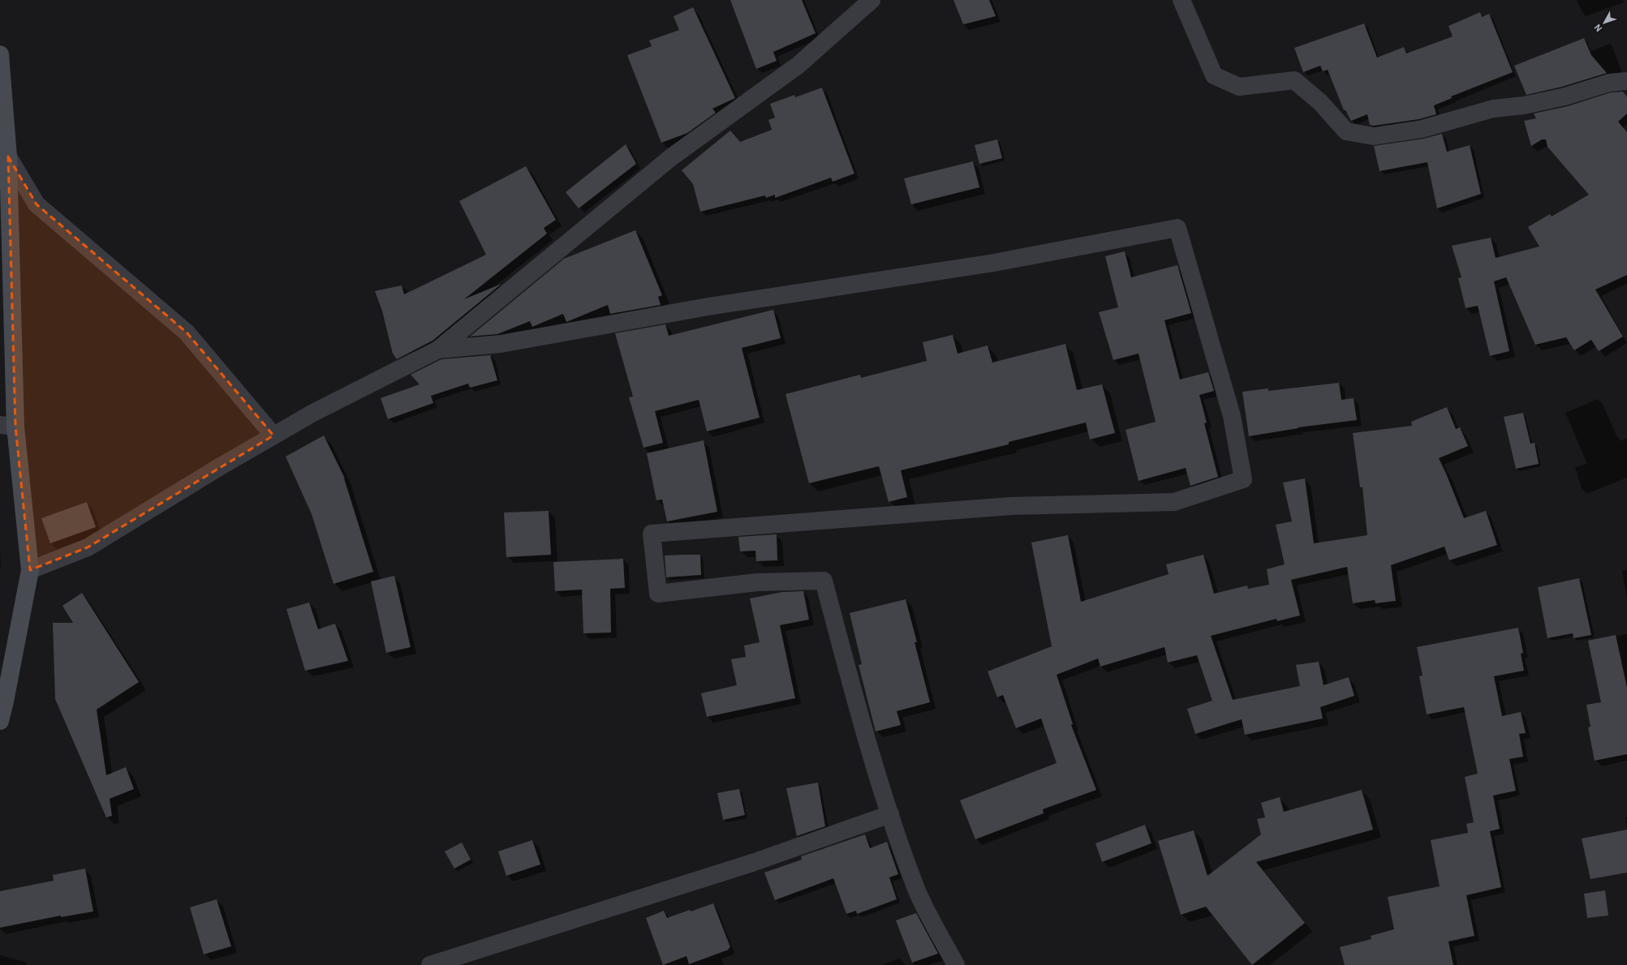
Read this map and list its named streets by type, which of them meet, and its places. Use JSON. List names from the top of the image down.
{
  "north": "bottom left"
}
